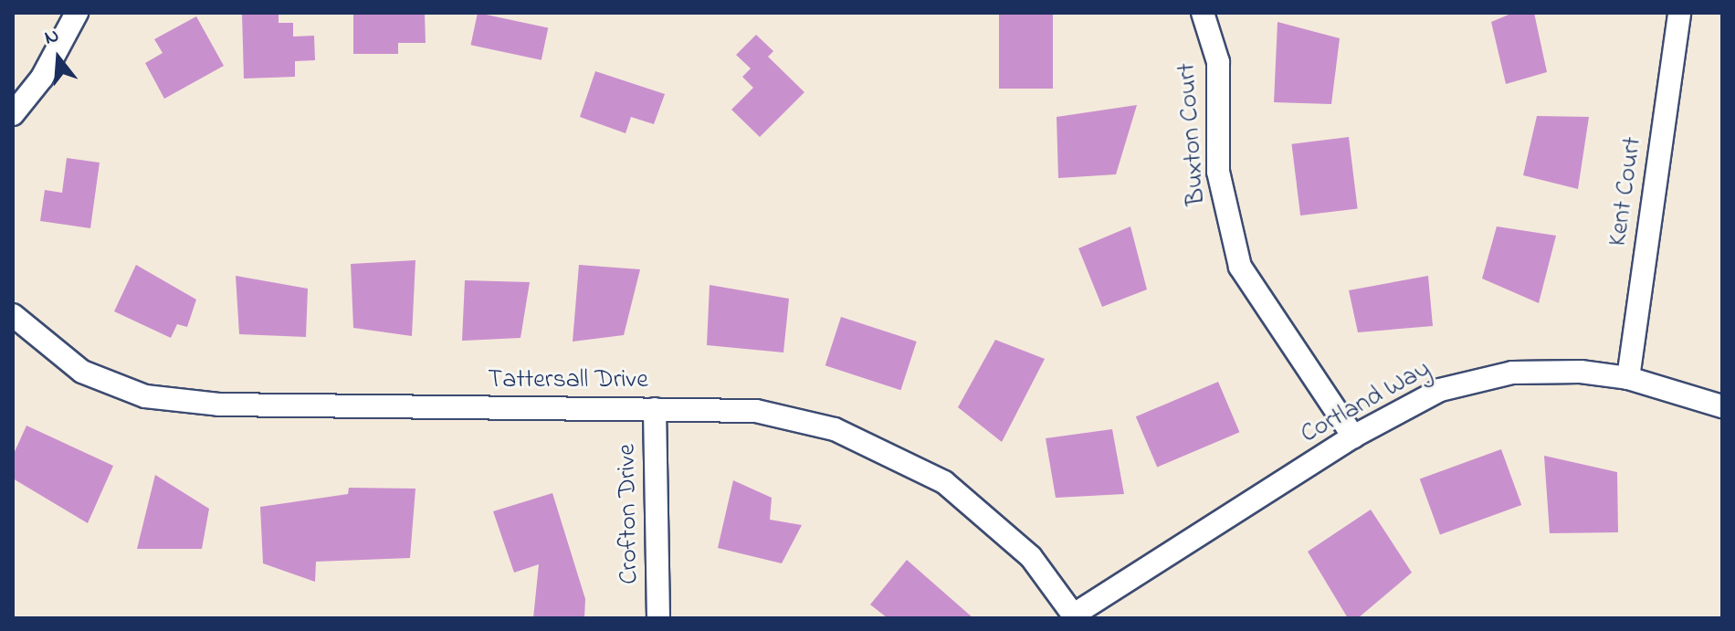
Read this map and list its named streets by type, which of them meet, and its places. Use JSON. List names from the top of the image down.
{
  "streets": {
    "street": [
      "Buxton Court",
      "Kent Court",
      "Tattersall Drive",
      "Cortland Way",
      "Crofton Drive"
    ]
  },
  "crossings": [
    ["Buxton Court", "Cortland Way"],
    ["Kent Court", "Cortland Way"],
    ["Tattersall Drive", "Cortland Way"],
    ["Tattersall Drive", "Crofton Drive"]
  ],
  "north": "top"
}
